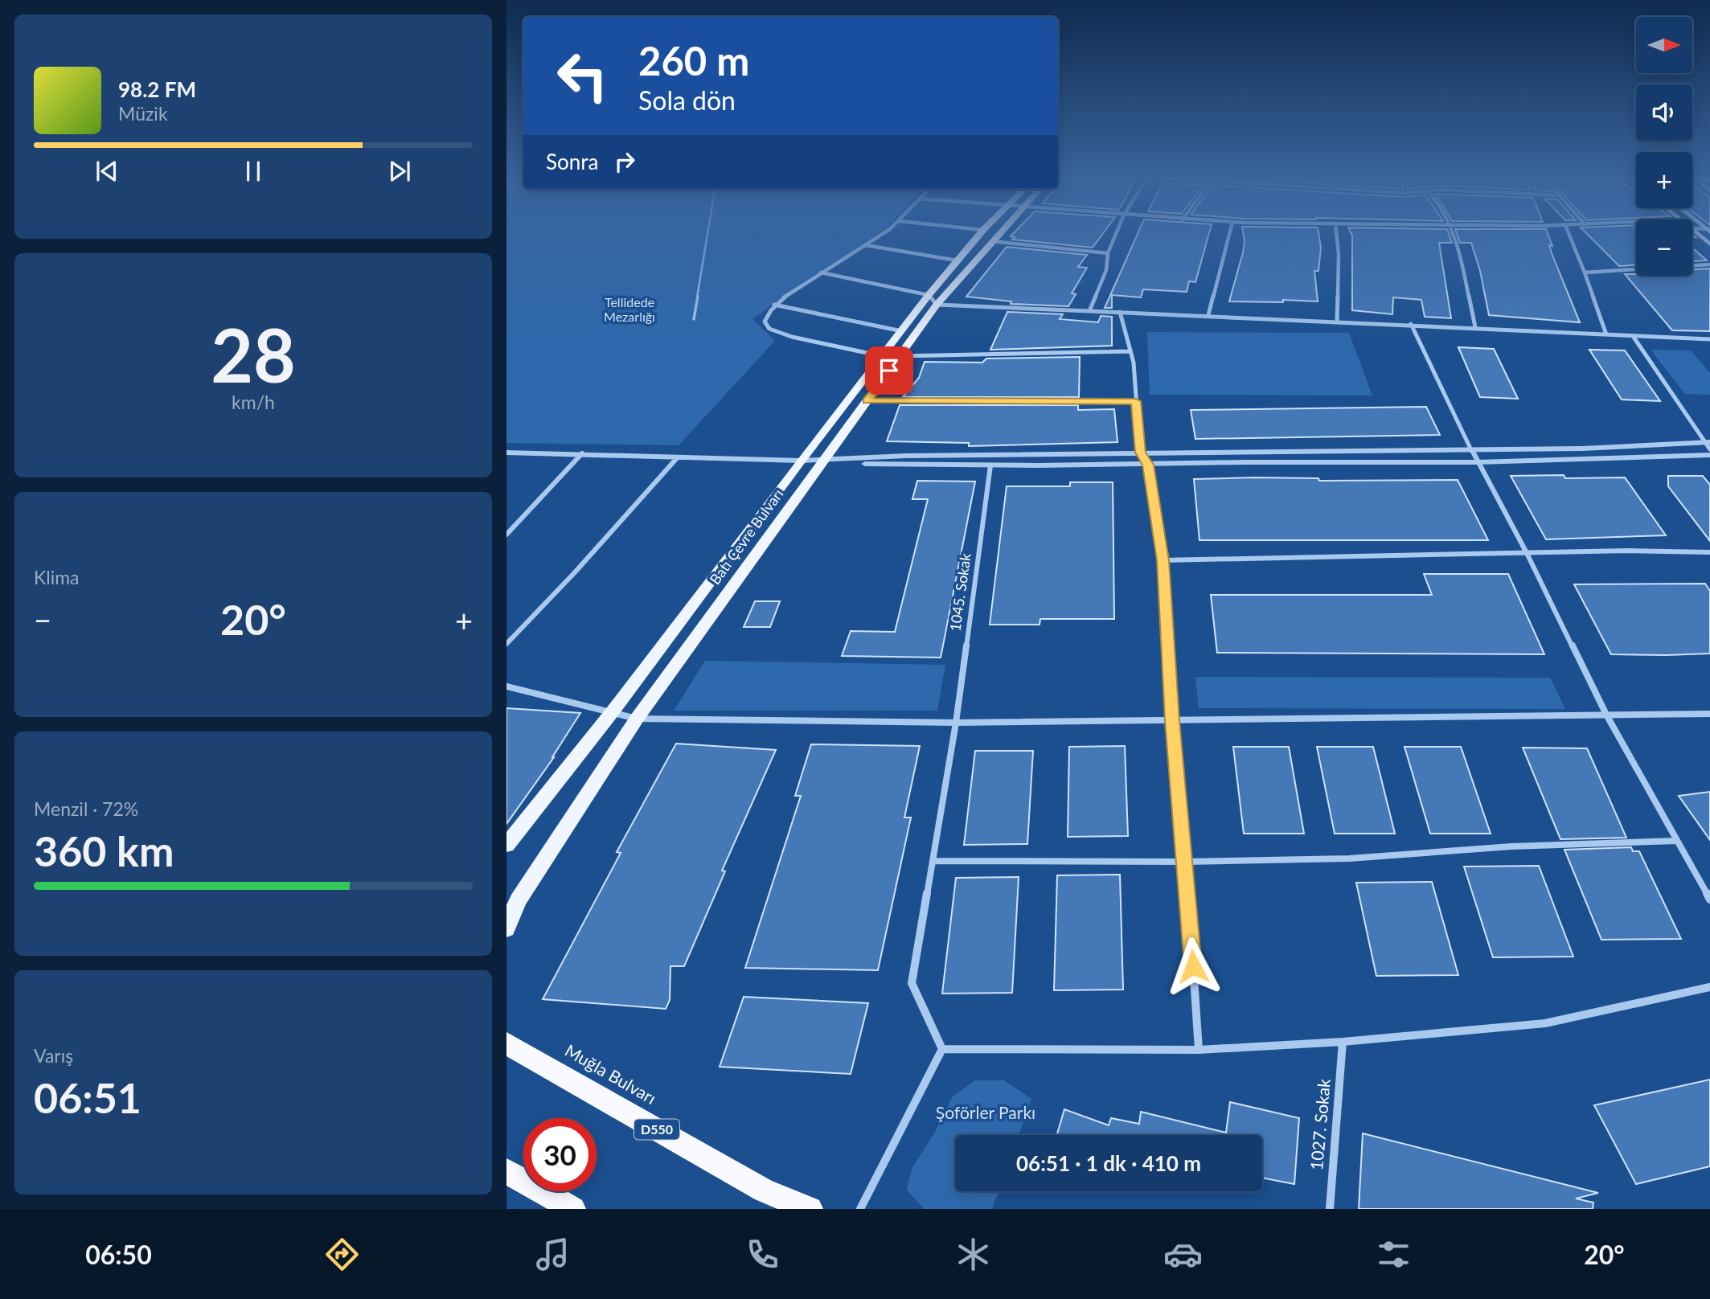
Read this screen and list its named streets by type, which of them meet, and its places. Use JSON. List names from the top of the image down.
{
  "streets": {
    "highway": ["Muğla Bulvarı", "D550"],
    "main road": ["Batı Çevre Bulvarı"],
    "street": ["1045. Sokak", "1027. Sokak"]
  },
  "parks": ["Tellidede Mezarlığı", "Şoförler Parkı"],
  "north": "right",
  "page": {
    "map_buttons": ["+", "−"],
    "turn": ["260 m", "Sola dön"],
    "song": ["98.2 FM", "Müzik"],
    "then": "Sonra",
    "tile": [
      ["28", "km/h"],
      "Klima",
      ["Menzil · 72%", "360 km"],
      ["Varış", "06:51"]
    ],
    "heat": ["−", "20°", "+"],
    "limit": "30",
    "trip": "06:51 · 1 dk · 410 m",
    "tabs": ["06:50", "20°"]
  }
}
